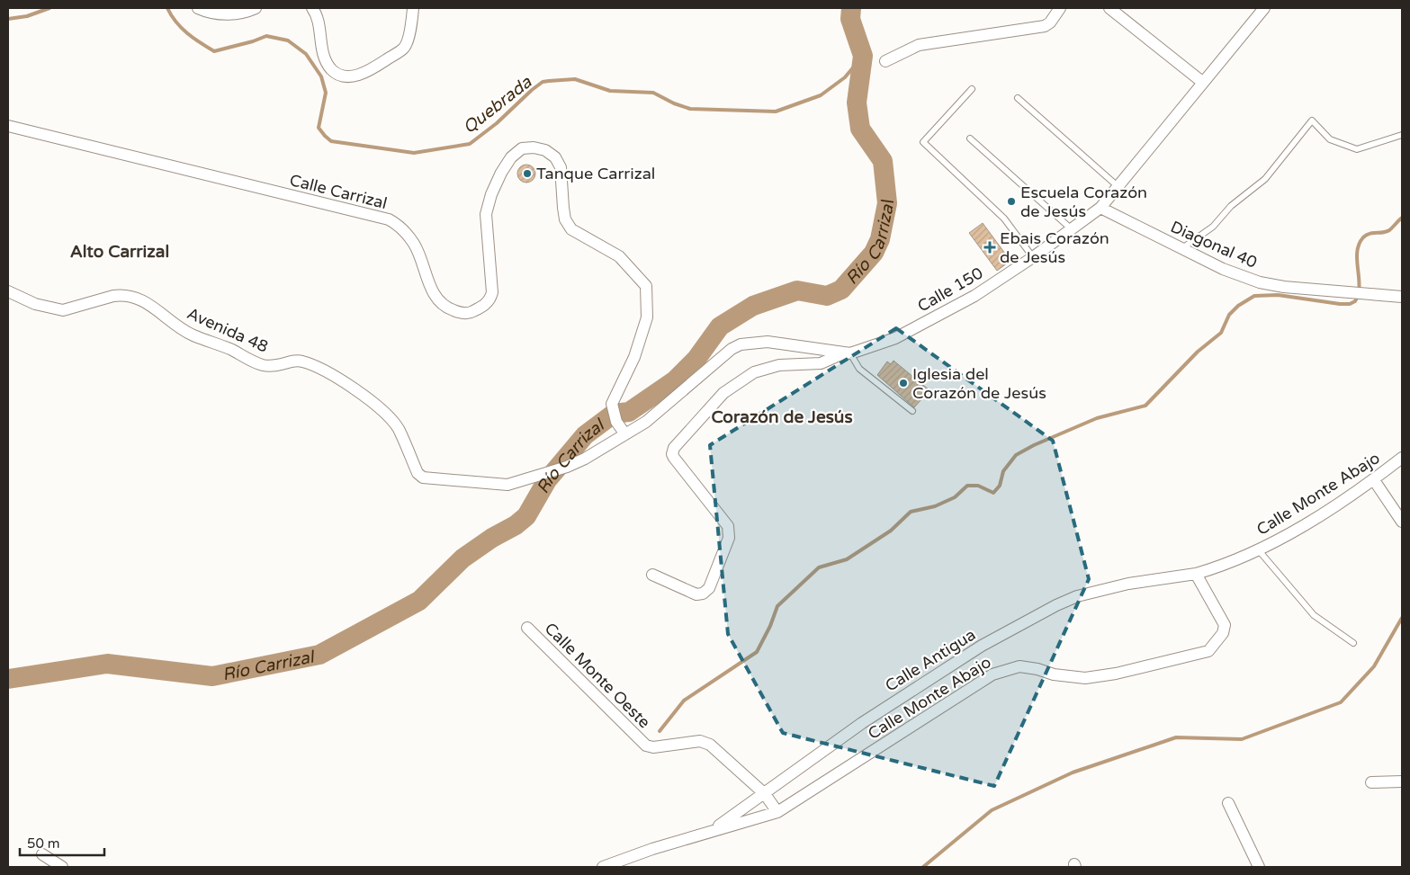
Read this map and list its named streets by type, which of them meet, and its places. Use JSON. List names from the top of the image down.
{
  "streets": {
    "street": [
      "Calle Carrizal",
      "Diagonal 40",
      "Calle 150",
      "Avenida 48",
      "Calle Monte Abajo",
      "Calle Antigua",
      "Calle Monte Oeste"
    ]
  },
  "crossings": [
    ["Calle Carrizal", "Calle 150"],
    ["Calle Carrizal", "Avenida 48"],
    ["Diagonal 40", "Calle 150"],
    ["Calle 150", "Avenida 48"],
    ["Calle Monte Abajo", "Calle Antigua"],
    ["Calle Monte Abajo", "Calle Monte Oeste"],
    ["Calle Antigua", "Calle Monte Oeste"]
  ],
  "districts": ["Alto Carrizal", "Corazón de Jesús"],
  "water": ["Quebrada", "Río Carrizal"],
  "places": {
    "other": ["Tanque Carrizal", "Escuela Corazón de Jesús", "Iglesia del Corazón de Jesús"],
    "health": ["Ebais Corazón de Jesús"]
  },
  "scale_bar": "50 m"
}
